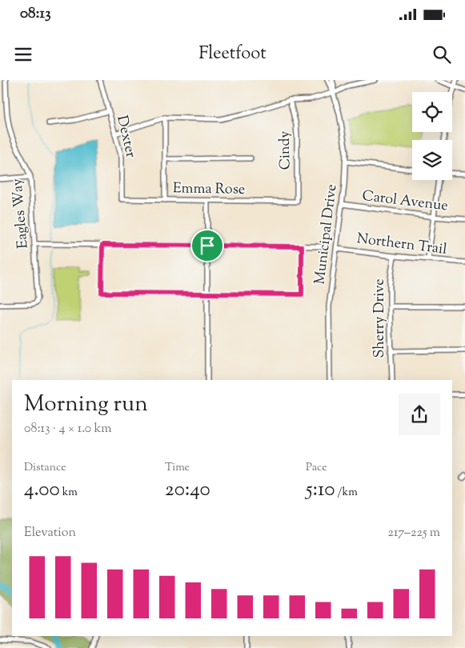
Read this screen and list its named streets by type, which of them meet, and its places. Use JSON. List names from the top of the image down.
{
  "streets": {
    "street": [
      "Dexter",
      "Cindy",
      "Emma Rose",
      "Carol Avenue",
      "Eagles Way",
      "Municipal Drive",
      "Northern Trail",
      "Sherry Drive"
    ]
  },
  "crossings": [
    ["Dexter", "Emma Rose"],
    ["Cindy", "Emma Rose"],
    ["Carol Avenue", "Municipal Drive"],
    ["Municipal Drive", "Northern Trail"],
    ["Northern Trail", "Sherry Drive"]
  ],
  "page": {
    "status": "08:13",
    "header": "Fleetfoot",
    "heading": ["Morning run", "08:13 · 4 × 1.0 km"],
    "stats": [
      ["Distance", "4.00 km"],
      ["Time", "20:40"],
      ["Pace", "5:10 /km"]
    ],
    "chart": ["Elevation", "217–225 m"]
  }
}
